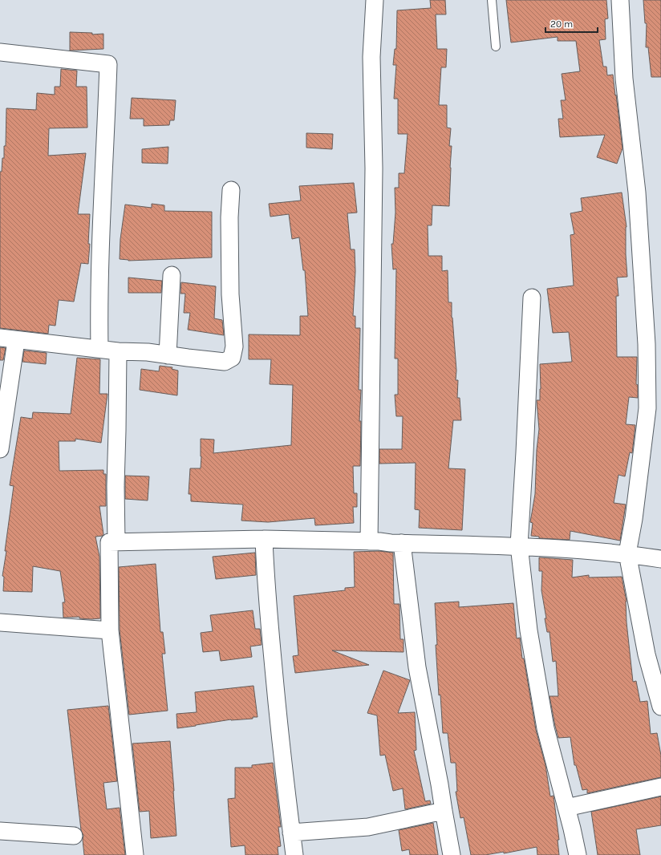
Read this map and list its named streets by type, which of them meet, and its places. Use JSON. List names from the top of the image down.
{
  "scale_bar": "20 m"
}
